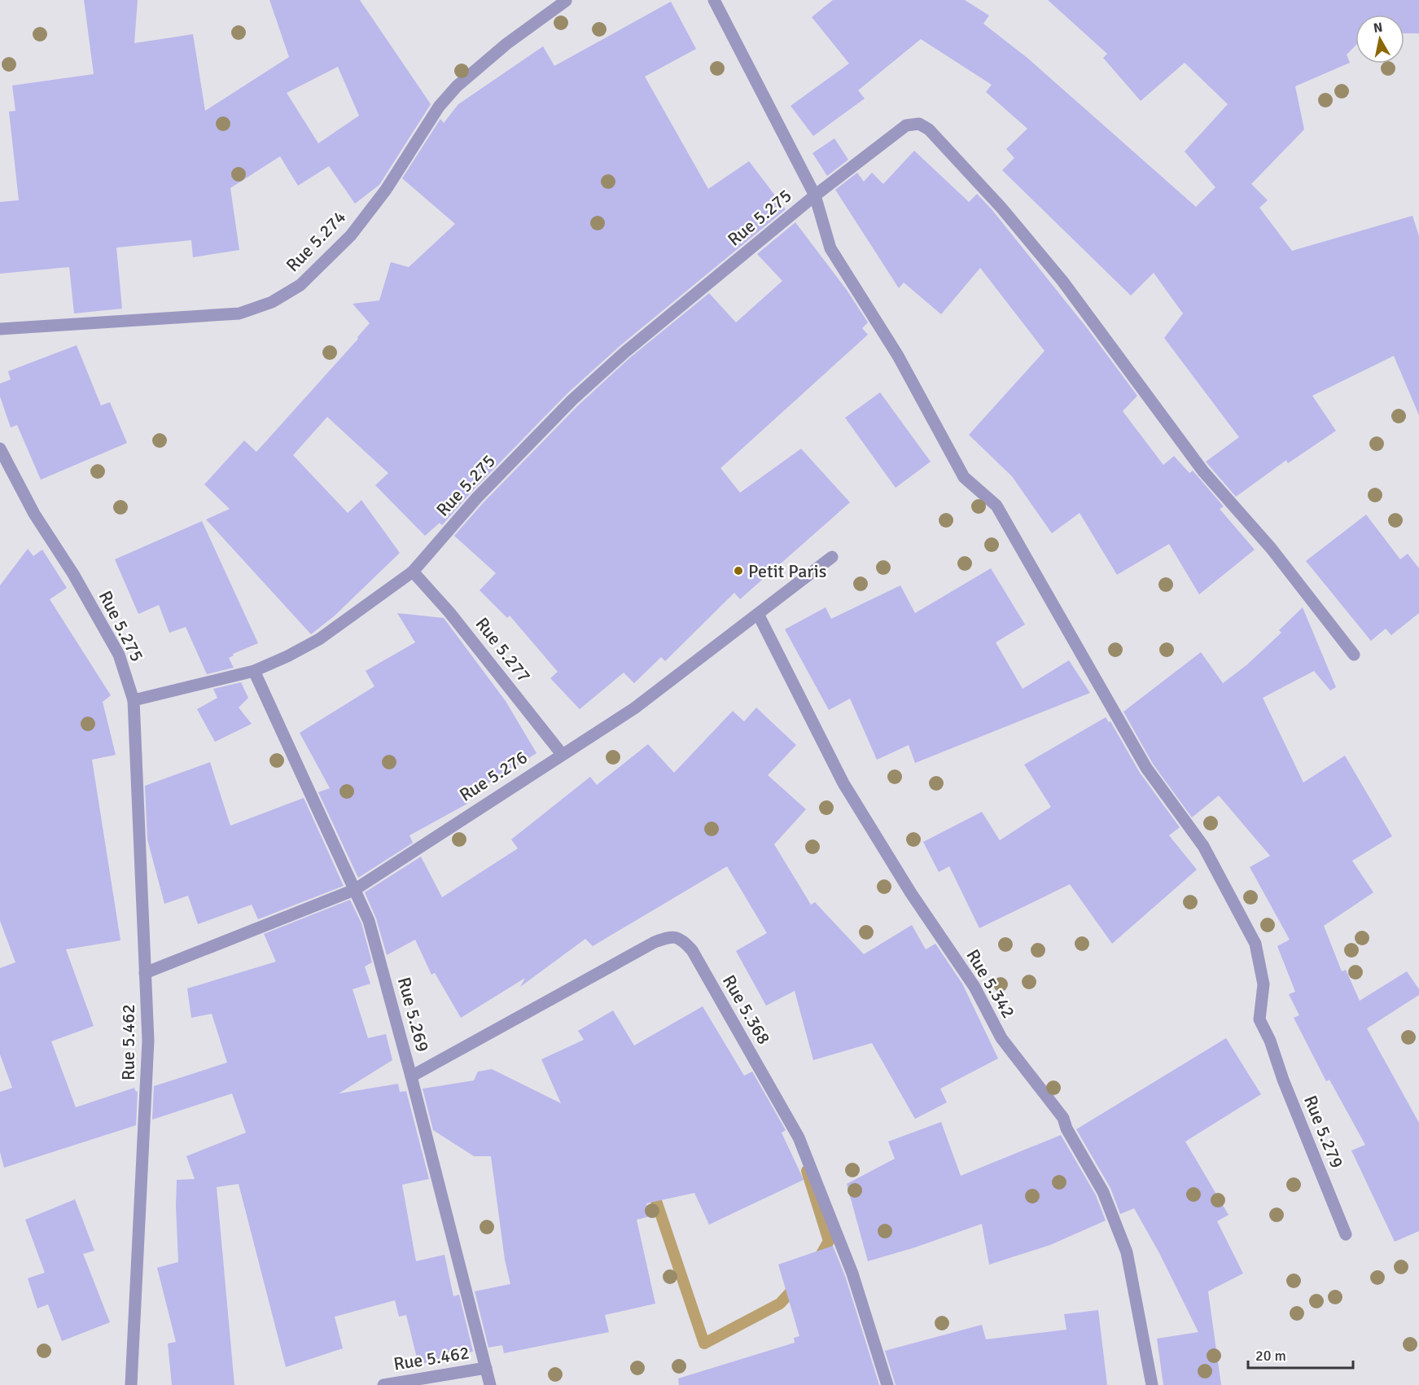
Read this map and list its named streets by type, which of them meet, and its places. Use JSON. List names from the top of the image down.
{
  "streets": {
    "street": [
      "Rue 5.275",
      "Rue 5.274",
      "Rue 5.277",
      "Rue 5.276",
      "Rue 5.342",
      "Rue 5.368",
      "Rue 5.269",
      "Rue 5.462",
      "Rue 5.279"
    ]
  },
  "crossings": [
    ["Rue 5.275", "Rue 5.277"],
    ["Rue 5.275", "Rue 5.269"],
    ["Rue 5.275", "Rue 5.462"],
    ["Rue 5.275", "Rue 5.279"],
    ["Rue 5.277", "Rue 5.276"],
    ["Rue 5.276", "Rue 5.342"],
    ["Rue 5.276", "Rue 5.269"],
    ["Rue 5.276", "Rue 5.462"],
    ["Rue 5.368", "Rue 5.269"],
    ["Rue 5.269", "Rue 5.462"]
  ],
  "places": ["Petit Paris"],
  "scale_bar": "20 m",
  "north": "top"
}
